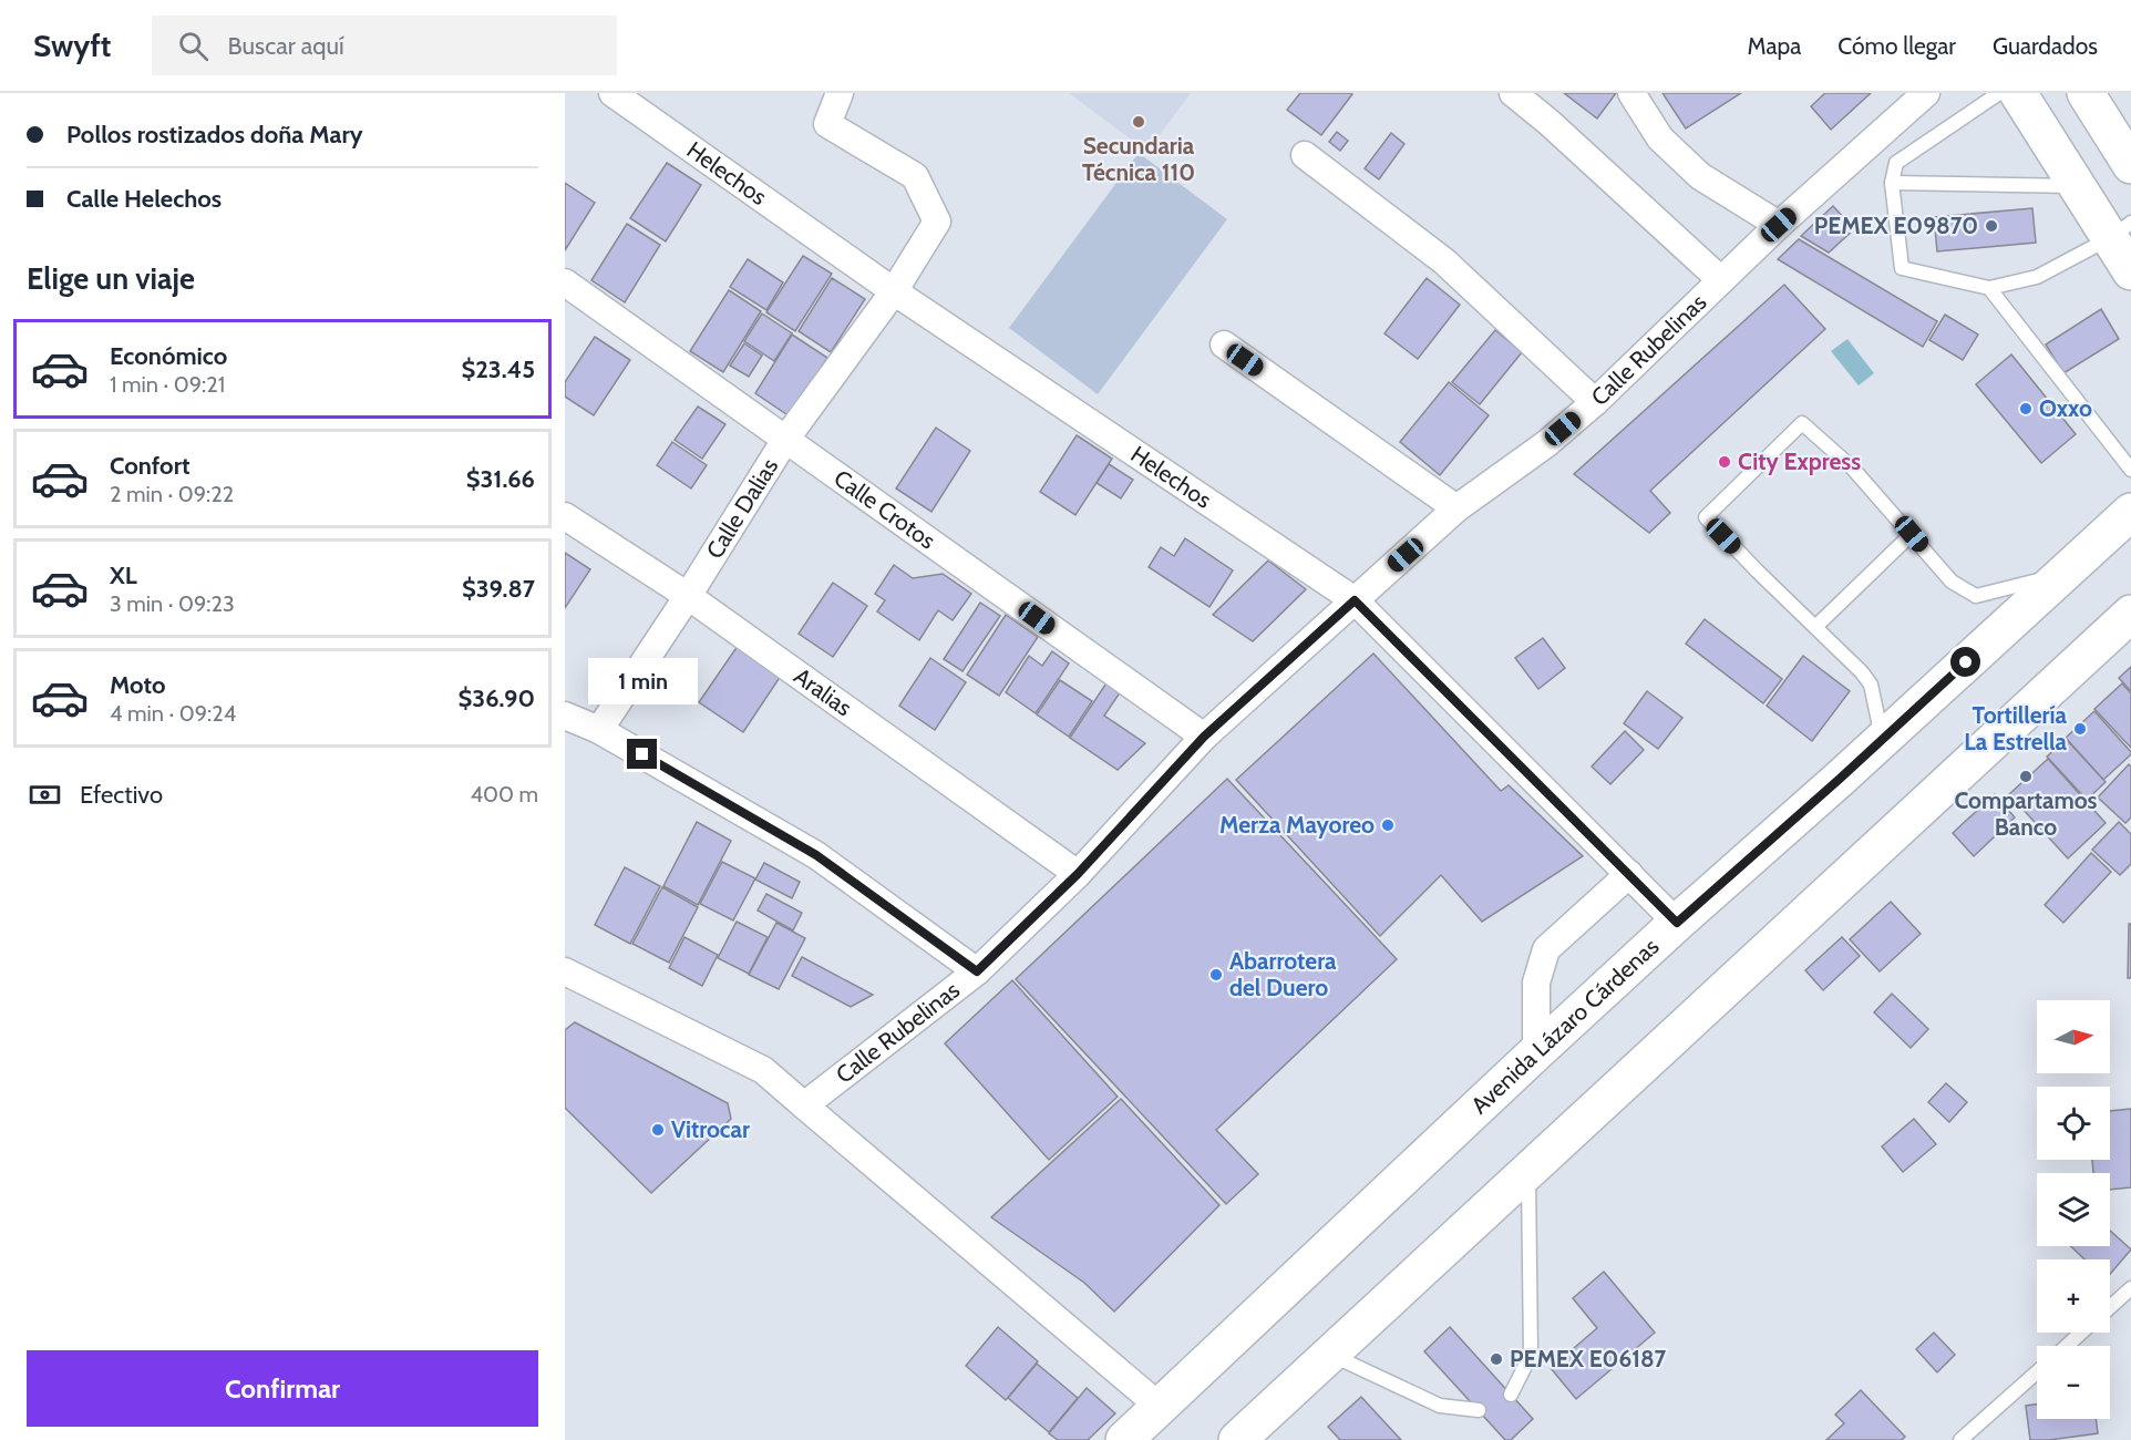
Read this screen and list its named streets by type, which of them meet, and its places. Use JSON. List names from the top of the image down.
{
  "streets": {
    "main road": ["Avenida Lázaro Cárdenas"],
    "street": [
      "Helechos",
      "Calle Rubelinas",
      "Calle Dalias",
      "Calle Crotos",
      "Aralias"
    ]
  },
  "crossings": [
    ["Helechos", "Calle Rubelinas"],
    ["Helechos", "Calle Dalias"],
    ["Helechos", "Avenida Lázaro Cárdenas"],
    ["Calle Rubelinas", "Calle Crotos"],
    ["Calle Rubelinas", "Aralias"],
    ["Calle Dalias", "Calle Crotos"],
    ["Calle Dalias", "Aralias"]
  ],
  "places": [
    "Secundaria Técnica 110",
    "PEMEX E09870",
    "Oxxo",
    "City Express",
    "Tortillería La Estrella",
    "Compartamos Banco",
    "Merza Mayoreo",
    "Abarrotera del Duero",
    "Vitrocar",
    "PEMEX E06187"
  ],
  "north": "right",
  "page": {
    "header": "Swyft",
    "search": "Buscar aquí",
    "nav": ["Mapa", "Cómo llegar", "Guardados"],
    "banner": ["Pollos rostizados doña Mary", "Calle Helechos"],
    "heading": "Elige un viaje",
    "list": [
      {
        "name": "Económico",
        "note": "1 min · 09:21",
        "value": "$23.45"
      },
      {
        "name": "Confort",
        "note": "2 min · 09:22",
        "value": "$31.66"
      },
      {
        "name": "XL",
        "note": "3 min · 09:23",
        "value": "$39.87"
      },
      {
        "name": "Moto",
        "note": "4 min · 09:24",
        "value": "$36.90"
      }
    ],
    "bubble": "1 min",
    "pay": ["Efectivo", "400 m"],
    "map_buttons": ["+", "−"],
    "buttons": "Confirmar"
  }
}
